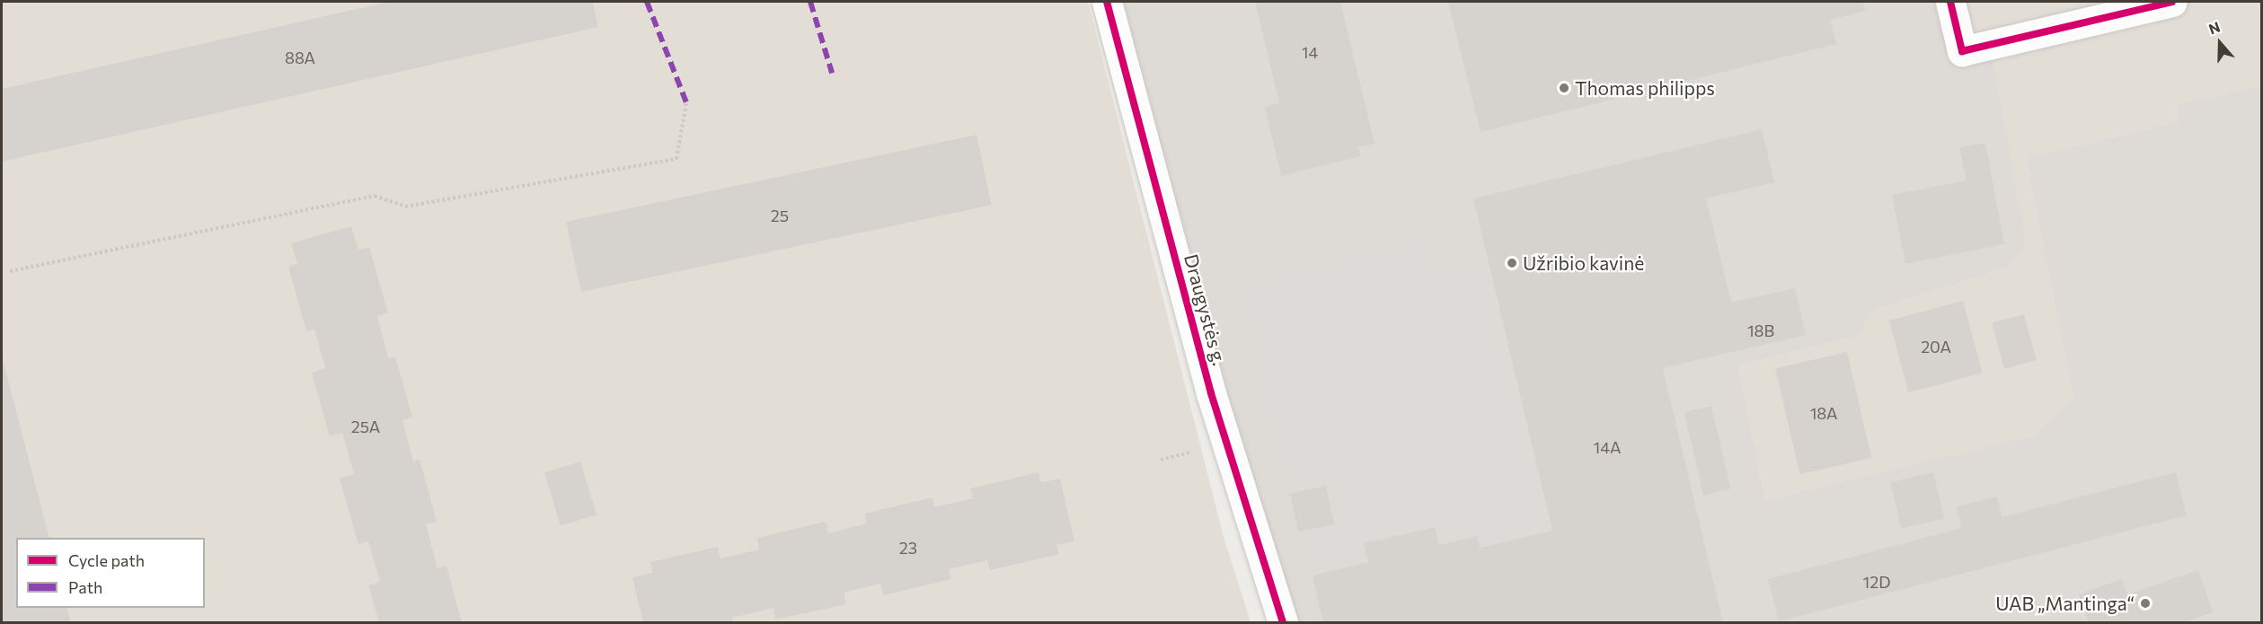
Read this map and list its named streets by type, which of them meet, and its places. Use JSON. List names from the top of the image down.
{
  "streets": {
    "street": ["Draugystės g."]
  },
  "places": ["Thomas philipps", "Užribio kavinė", "UAB „Mantinga“"],
  "house_numbers": [
    "14",
    "88A",
    "25",
    "18B",
    "20A",
    "18A",
    "25A",
    "14A",
    "23",
    "12D"
  ],
  "legend": ["Cycle path", "Path"],
  "north": "top"
}
